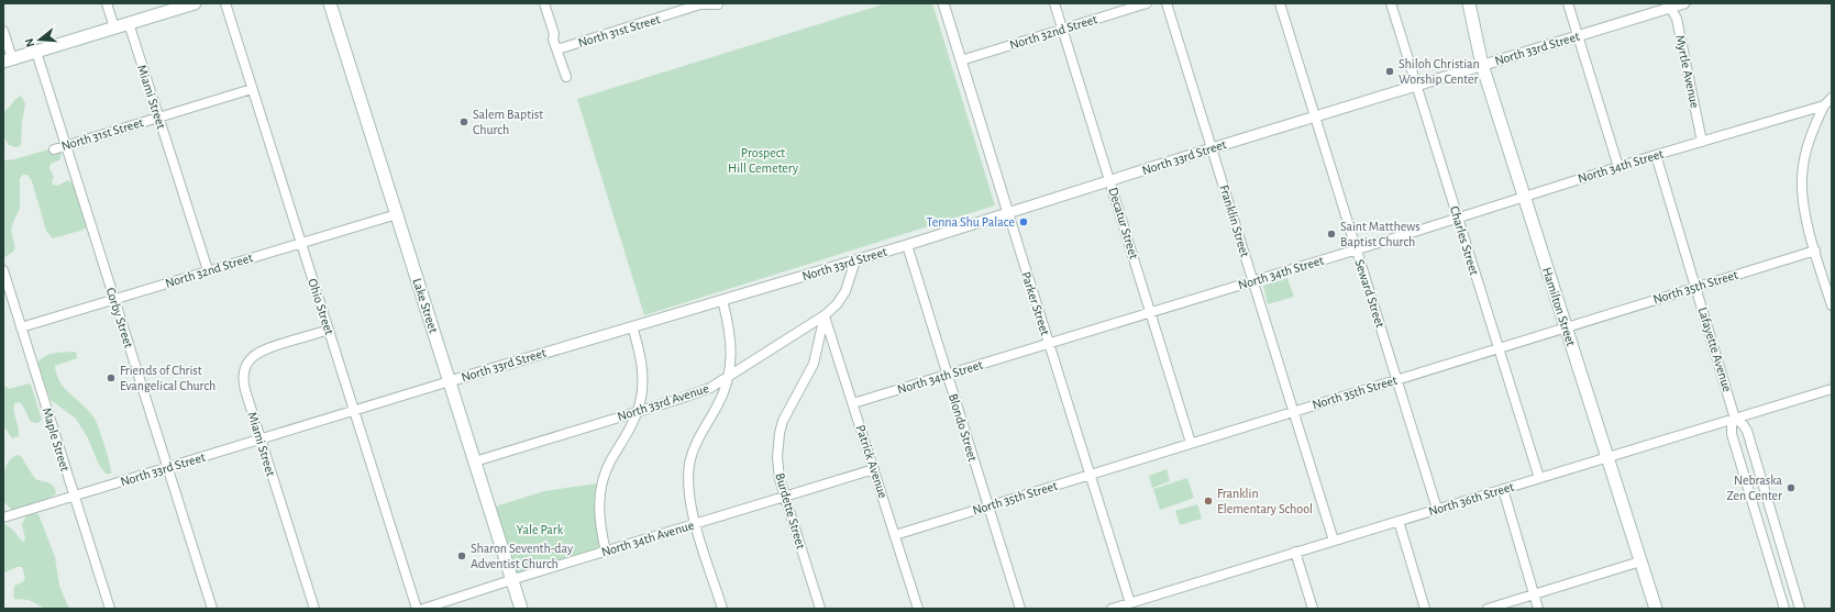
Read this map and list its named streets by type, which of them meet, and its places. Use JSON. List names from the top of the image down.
{
  "streets": {
    "main road": ["Lake Street", "Hamilton Street"],
    "street": [
      "North 31st Street",
      "North 32nd Street",
      "North 33rd Street",
      "Myrtle Avenue",
      "Miami Street",
      "North 34th Street",
      "Franklin Street",
      "Decatur Street",
      "Charles Street",
      "North 35th Street",
      "Seward Street",
      "Parker Street",
      "Ohio Street",
      "Corby Street",
      "Lafayette Avenue",
      "North 33rd Avenue",
      "Blondo Street",
      "Maple Street",
      "Patrick Avenue",
      "North 36th Street",
      "Burdette Street",
      "North 34th Avenue"
    ]
  },
  "crossings": [
    ["North 31st Street", "Miami Street"],
    ["North 31st Street", "Ohio Street"],
    ["North 31st Street", "Corby Street"],
    ["North 32nd Street", "Miami Street"],
    ["North 32nd Street", "Decatur Street"],
    ["North 32nd Street", "Parker Street"],
    ["North 32nd Street", "Lake Street"],
    ["North 32nd Street", "Ohio Street"],
    ["North 32nd Street", "Corby Street"],
    ["North 32nd Street", "Maple Street"],
    ["North 33rd Street", "Myrtle Avenue"],
    ["North 33rd Street", "Miami Street"],
    ["North 33rd Street", "Franklin Street"],
    ["North 33rd Street", "Decatur Street"],
    ["North 33rd Street", "Charles Street"],
    ["North 33rd Street", "Seward Street"],
    ["North 33rd Street", "Parker Street"],
    ["North 33rd Street", "Lake Street"],
    ["North 33rd Street", "Ohio Street"],
    ["North 33rd Street", "Hamilton Street"],
    ["North 33rd Street", "Corby Street"],
    ["North 33rd Street", "North 33rd Avenue"],
    ["North 33rd Street", "Blondo Street"],
    ["North 33rd Street", "Maple Street"],
    ["Myrtle Avenue", "North 34th Street"],
    ["Miami Street", "Ohio Street"],
    ["North 34th Street", "Franklin Street"],
    ["North 34th Street", "Decatur Street"],
    ["North 34th Street", "Charles Street"],
    ["North 34th Street", "Seward Street"],
    ["North 34th Street", "Parker Street"],
    ["North 34th Street", "Hamilton Street"],
    ["North 34th Street", "Lafayette Avenue"],
    ["North 34th Street", "Blondo Street"],
    ["North 34th Street", "Patrick Avenue"],
    ["Franklin Street", "North 35th Street"],
    ["Franklin Street", "North 36th Street"],
    ["Decatur Street", "North 35th Street"],
    ["Charles Street", "North 35th Street"],
    ["Charles Street", "North 36th Street"],
    ["North 35th Street", "Seward Street"],
    ["North 35th Street", "Parker Street"],
    ["North 35th Street", "Hamilton Street"],
    ["North 35th Street", "Lafayette Avenue"],
    ["North 35th Street", "Blondo Street"],
    ["North 35th Street", "Patrick Avenue"],
    ["Seward Street", "North 36th Street"],
    ["Parker Street", "North 36th Street"],
    ["Lake Street", "North 33rd Avenue"],
    ["Lake Street", "North 34th Avenue"],
    ["Hamilton Street", "North 36th Street"],
    ["Lafayette Avenue", "North 36th Street"],
    ["North 33rd Avenue", "Patrick Avenue"],
    ["North 33rd Avenue", "Burdette Street"],
    ["Patrick Avenue", "Burdette Street"],
    ["Patrick Avenue", "North 34th Avenue"],
    ["Burdette Street", "North 34th Avenue"]
  ],
  "parks": ["Prospect Hill Cemetery", "Yale Park"],
  "places": [
    "Shiloh Christian Worship Center",
    "Salem Baptist Church",
    "Tenna Shu Palace",
    "Saint Matthews Baptist Church",
    "Friends of Christ Evangelical Church",
    "Nebraska Zen Center",
    "Franklin Elementary School",
    "Sharon Seventh-day Adventist Church"
  ],
  "north": "left"
}
